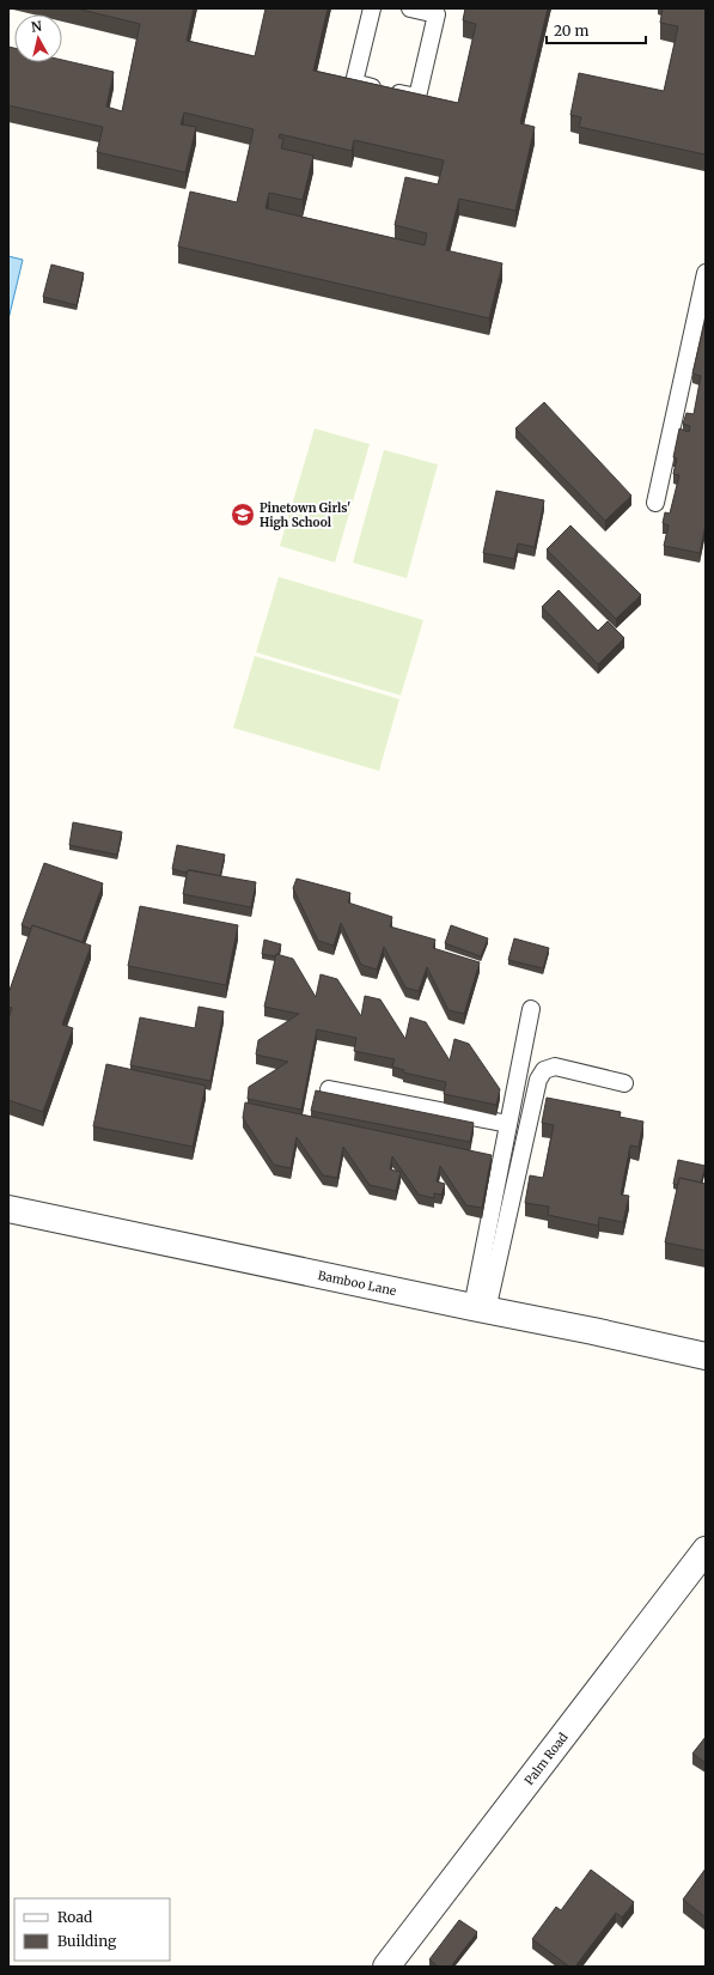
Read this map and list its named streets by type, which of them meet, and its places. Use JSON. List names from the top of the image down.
{
  "streets": {
    "street": ["Bamboo Lane", "Palm Road"]
  },
  "places": {
    "school or university": ["Pinetown Girls' High School"]
  },
  "legend": ["Road", "Building"],
  "scale_bar": "20 m",
  "north": "top"
}
